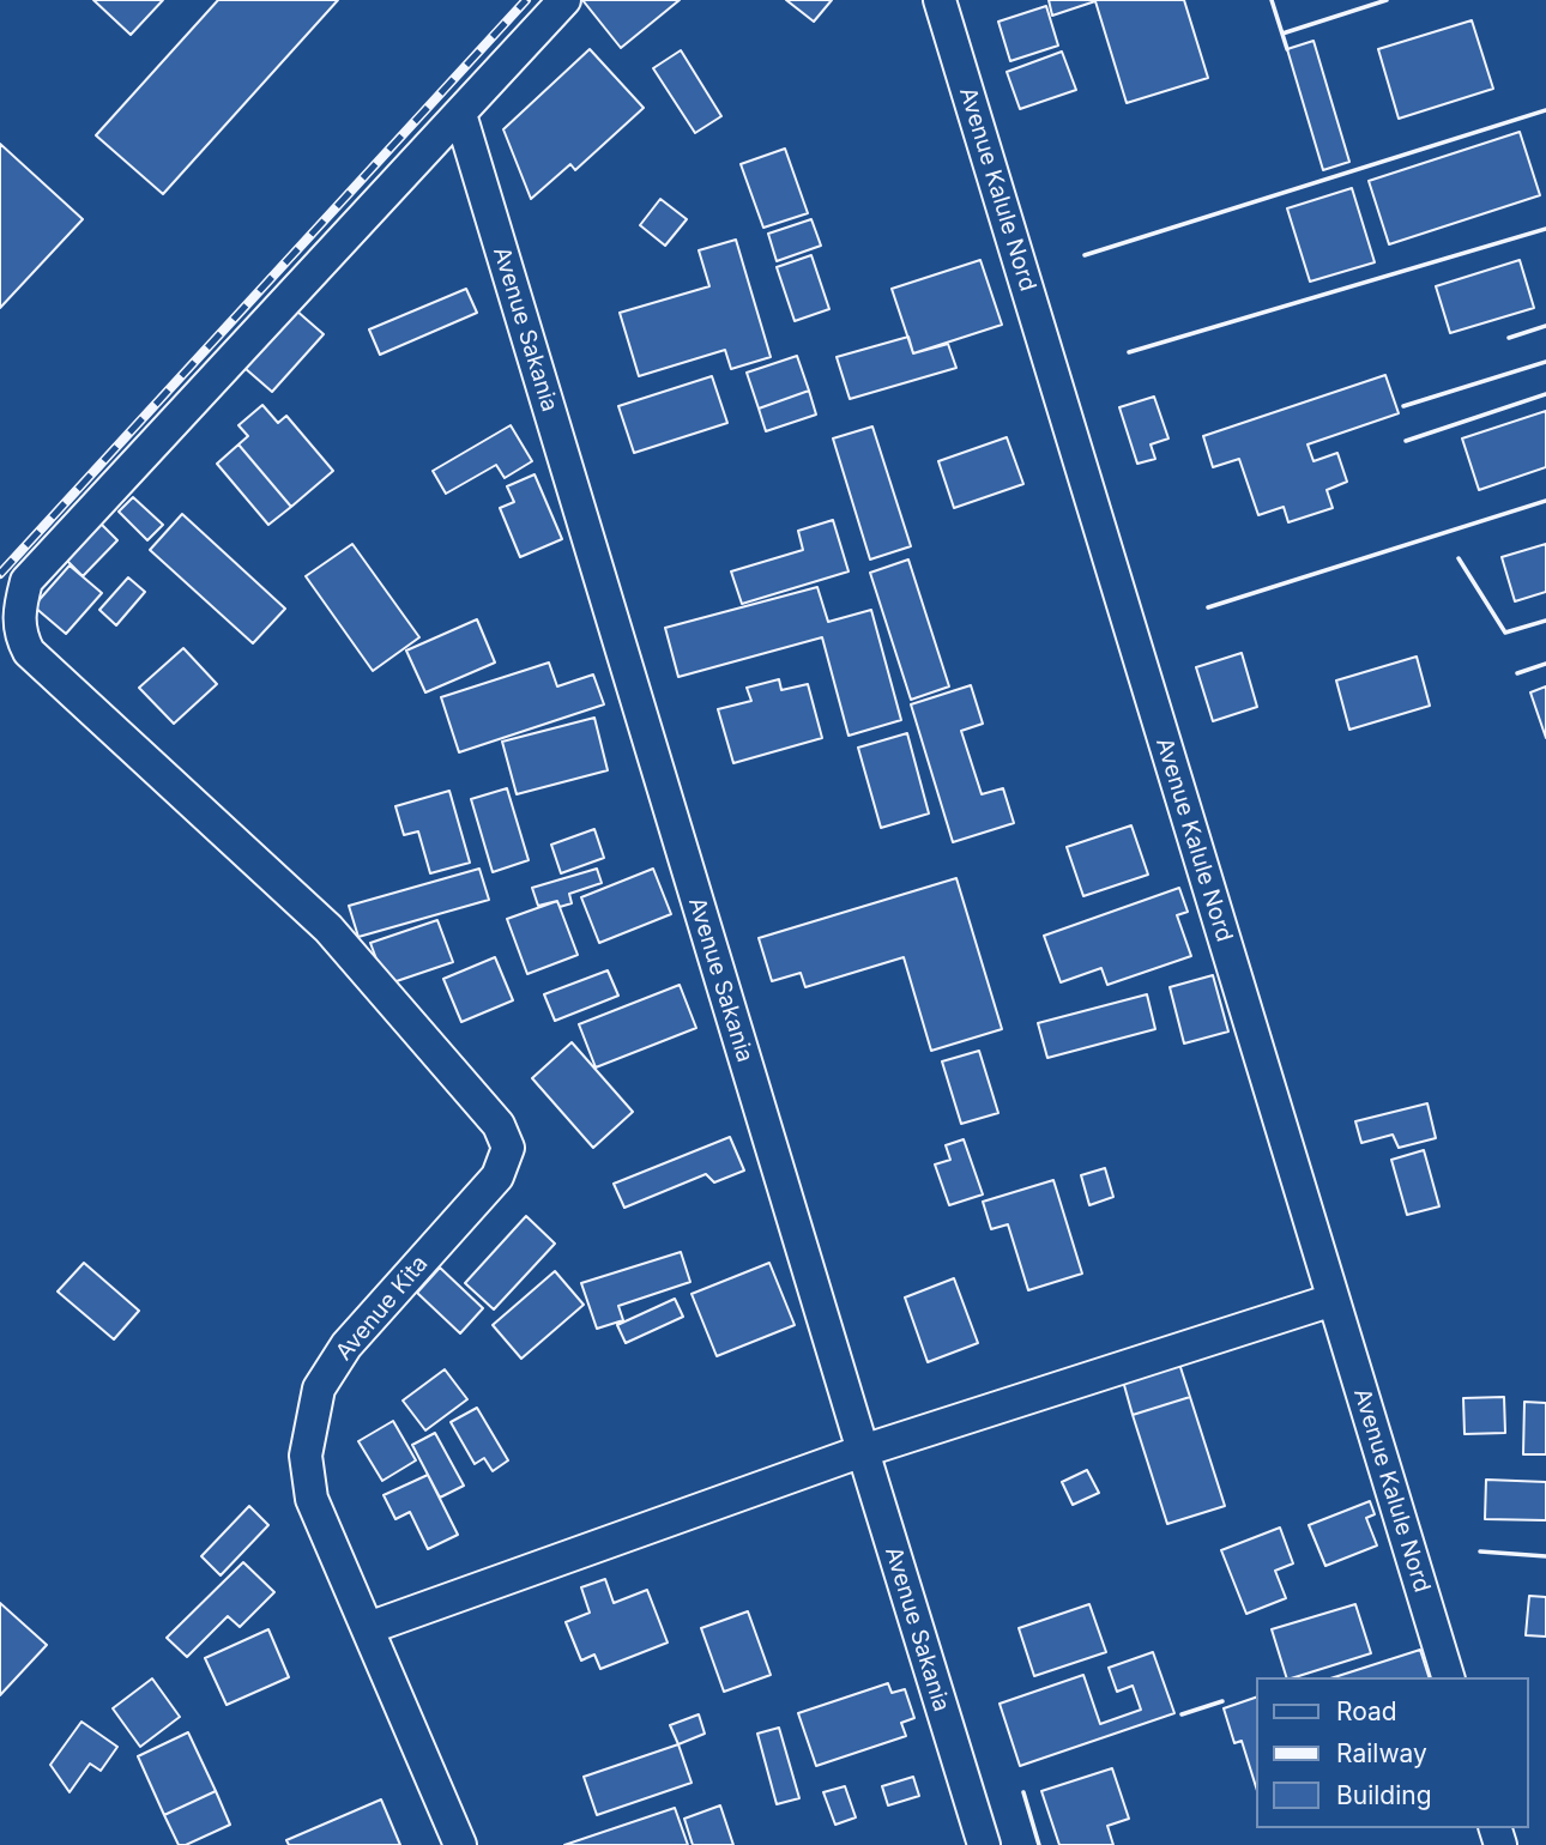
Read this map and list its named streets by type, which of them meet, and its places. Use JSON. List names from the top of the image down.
{
  "streets": {
    "street": ["Avenue Kalule Nord", "Avenue Sakania", "Avenue Kita"]
  },
  "crossings": [
    ["Avenue Sakania", "Avenue Kita"]
  ],
  "legend": ["Road", "Railway", "Building"]
}
